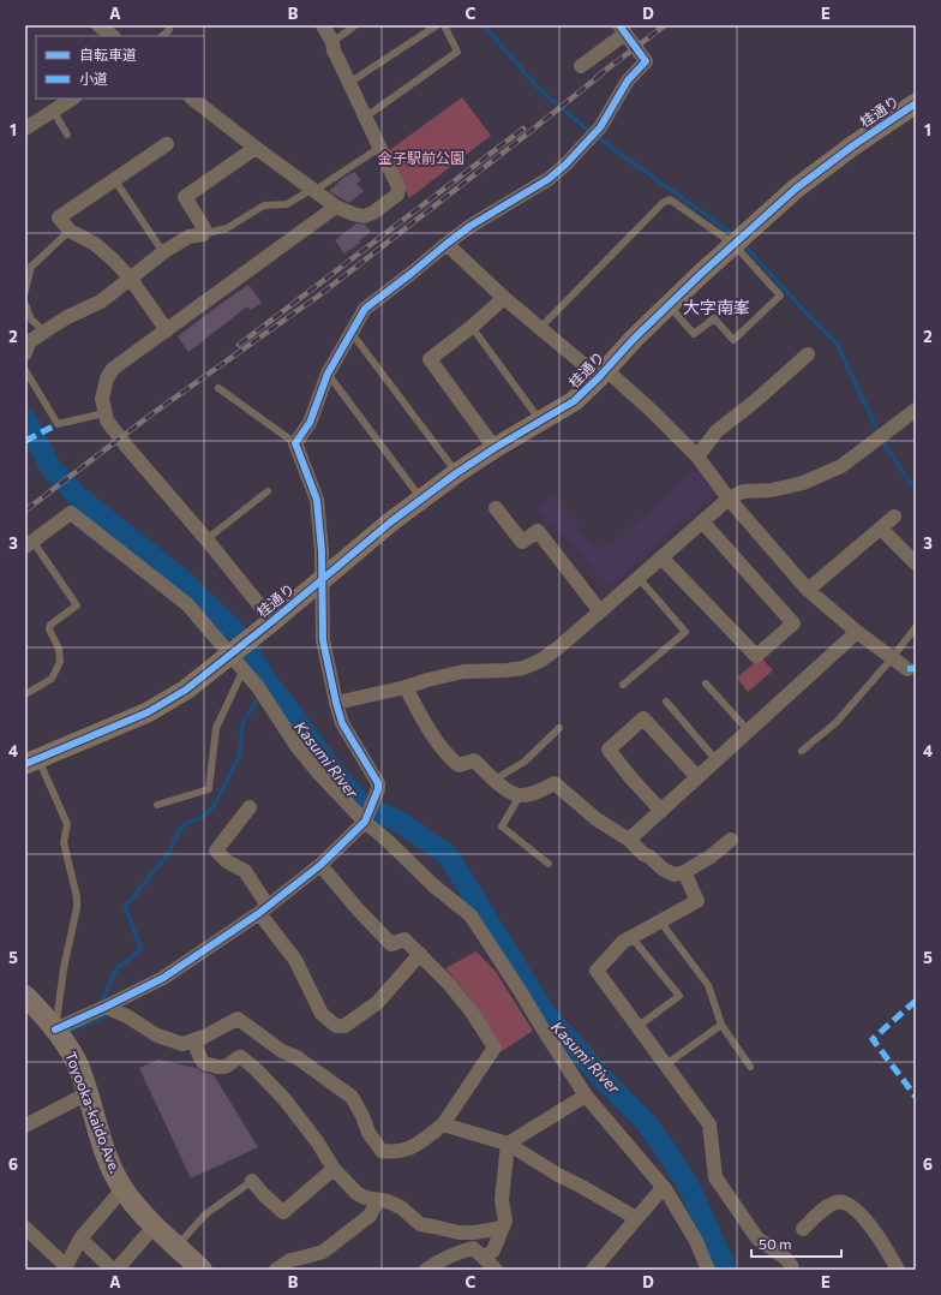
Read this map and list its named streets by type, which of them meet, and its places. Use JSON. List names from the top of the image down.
{
  "streets": {
    "main road": ["Toyooka-kaido Ave."],
    "street": ["桂通り"]
  },
  "districts": ["大字南峯"],
  "water": ["Kasumi River"],
  "parks": ["金子駅前公園"],
  "legend": ["自転車道", "小道"],
  "scale_bar": "50 m",
  "grid": {
    "columns": [
      "A",
      "B",
      "C",
      "D",
      "E"
    ],
    "rows": [
      "1",
      "2",
      "3",
      "4",
      "5",
      "6"
    ]
  }
}
